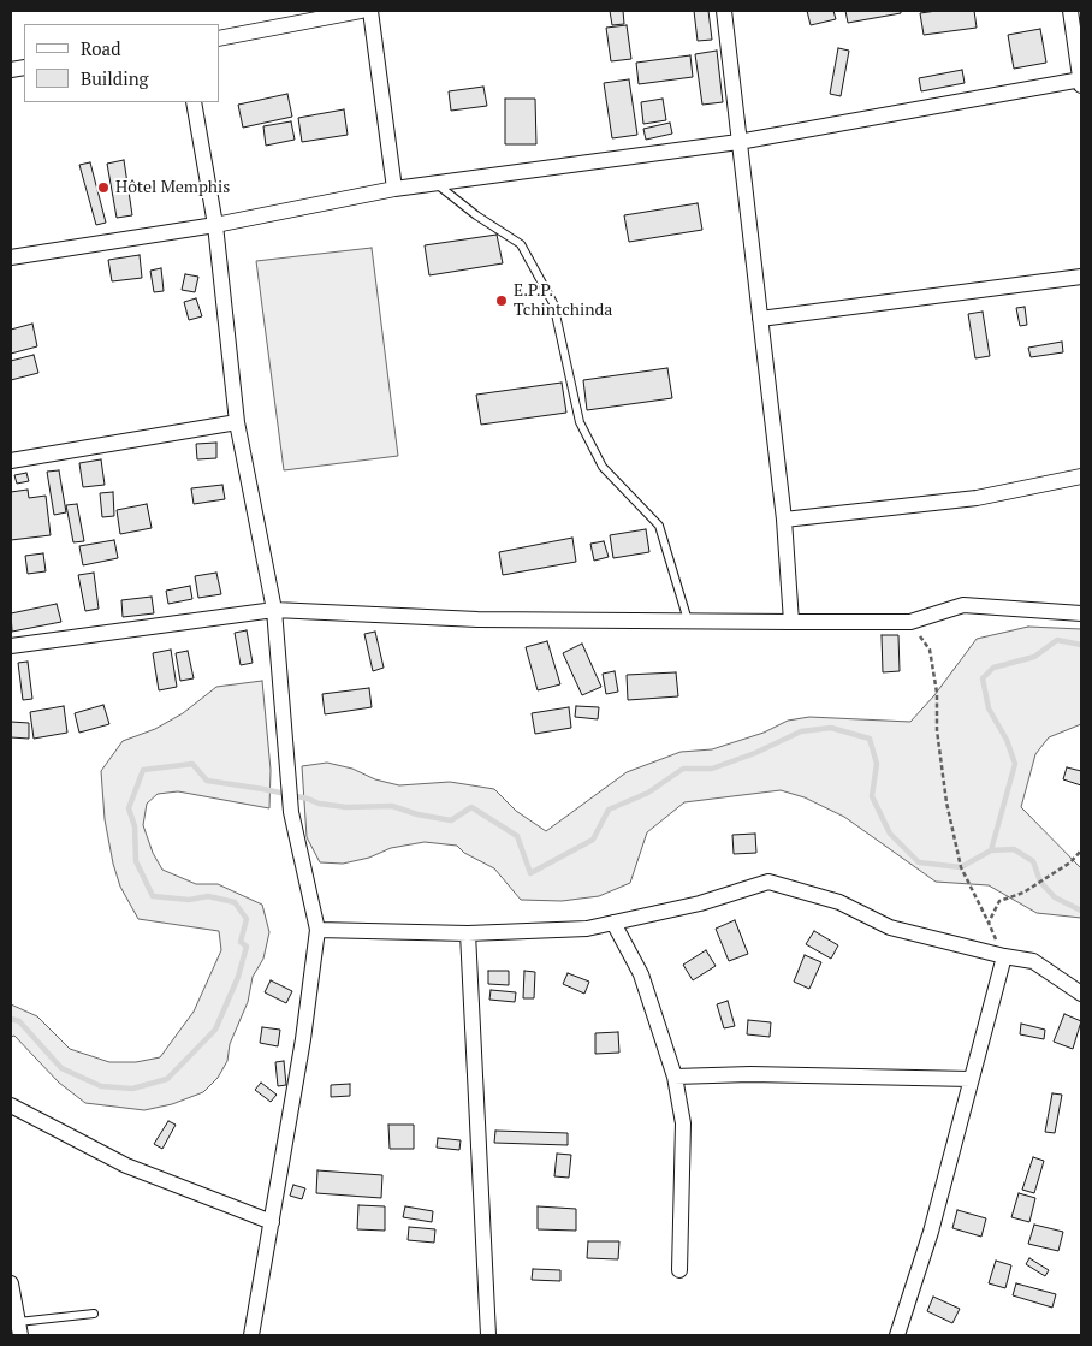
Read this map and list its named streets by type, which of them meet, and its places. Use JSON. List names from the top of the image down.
{
  "places": ["Hôtel Memphis", "E.P.P. Tchintchinda"],
  "legend": ["Road", "Building"]
}
